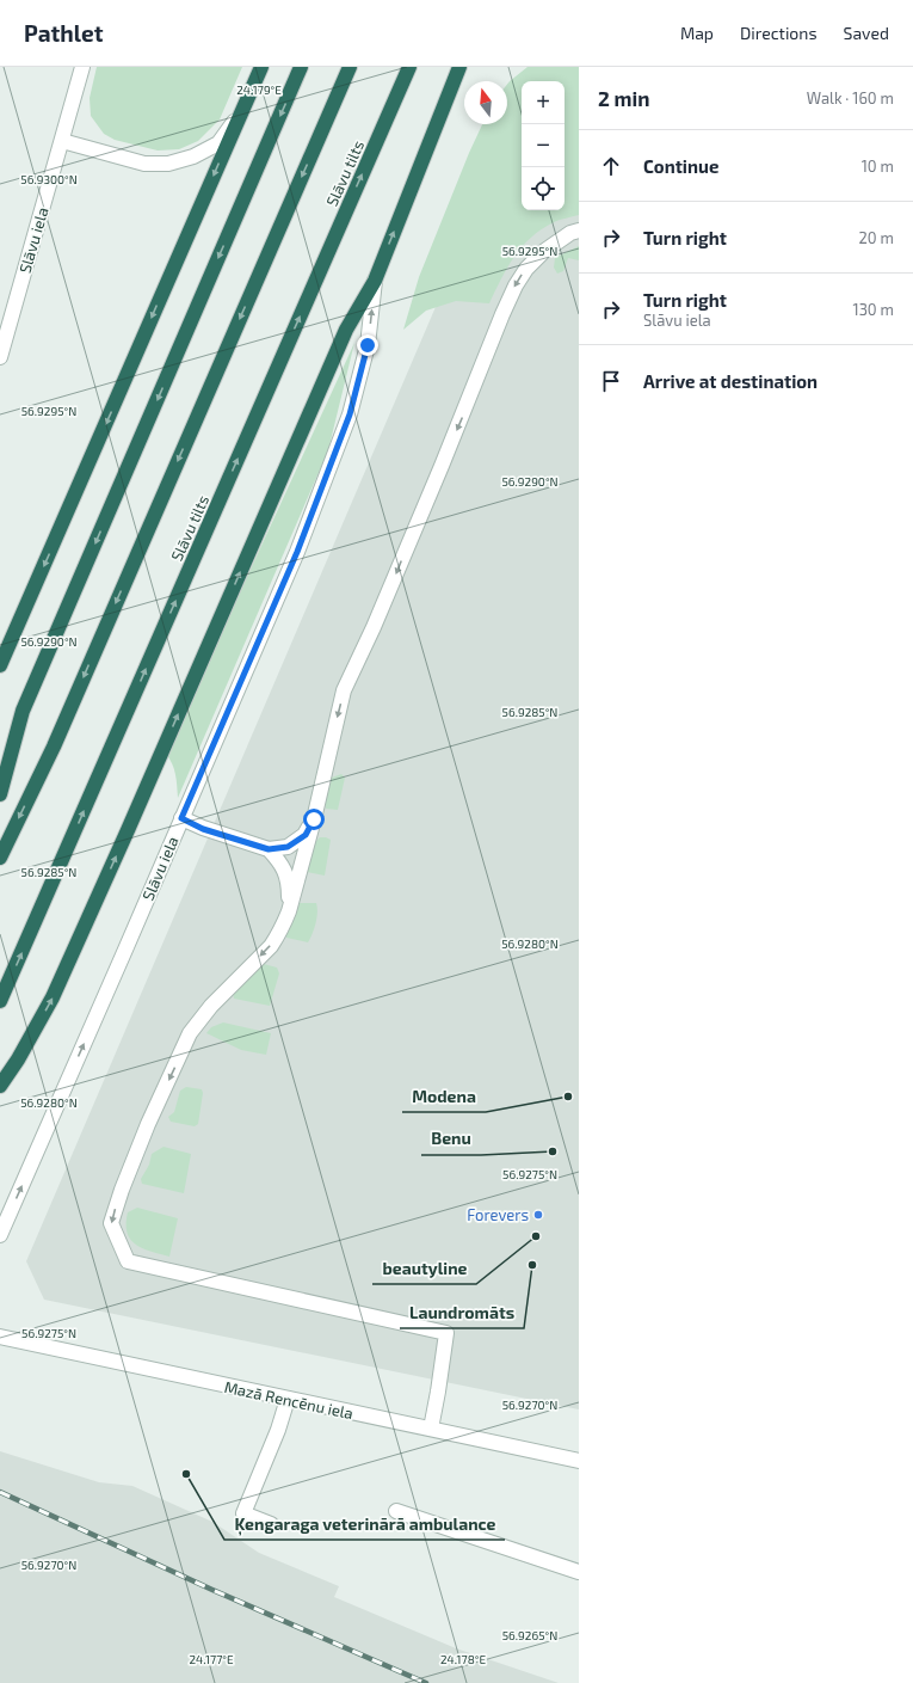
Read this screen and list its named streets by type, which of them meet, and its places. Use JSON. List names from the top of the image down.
{
  "streets": {
    "highway": ["Slāvu tilts"],
    "street": ["Slāvu iela", "Mazā Rencēnu iela"]
  },
  "places": [
    "Modena",
    "Benu",
    "Forevers",
    "beautyline",
    "Laundromāts",
    "Ķengaraga veterinārā ambulance"
  ],
  "north": "top",
  "page": {
    "header": "Pathlet",
    "nav": ["Map", "Directions", "Saved"],
    "heading": ["2 min", "Walk · 160 m"],
    "map_buttons": ["+", "−"],
    "list": [
      ["Continue", "10 m"],
      ["Turn right", "20 m"],
      ["Turn right", "Slāvu iela", "130 m"],
      "Arrive at destination"
    ]
  },
  "coordinates": [
    "24.179°E",
    "56.9300°N",
    "56.9295°N",
    "56.9290°N",
    "56.9285°N",
    "56.9280°N",
    "56.9275°N",
    "56.9270°N",
    "56.9265°N",
    "24.177°E",
    "24.178°E"
  ]
}
